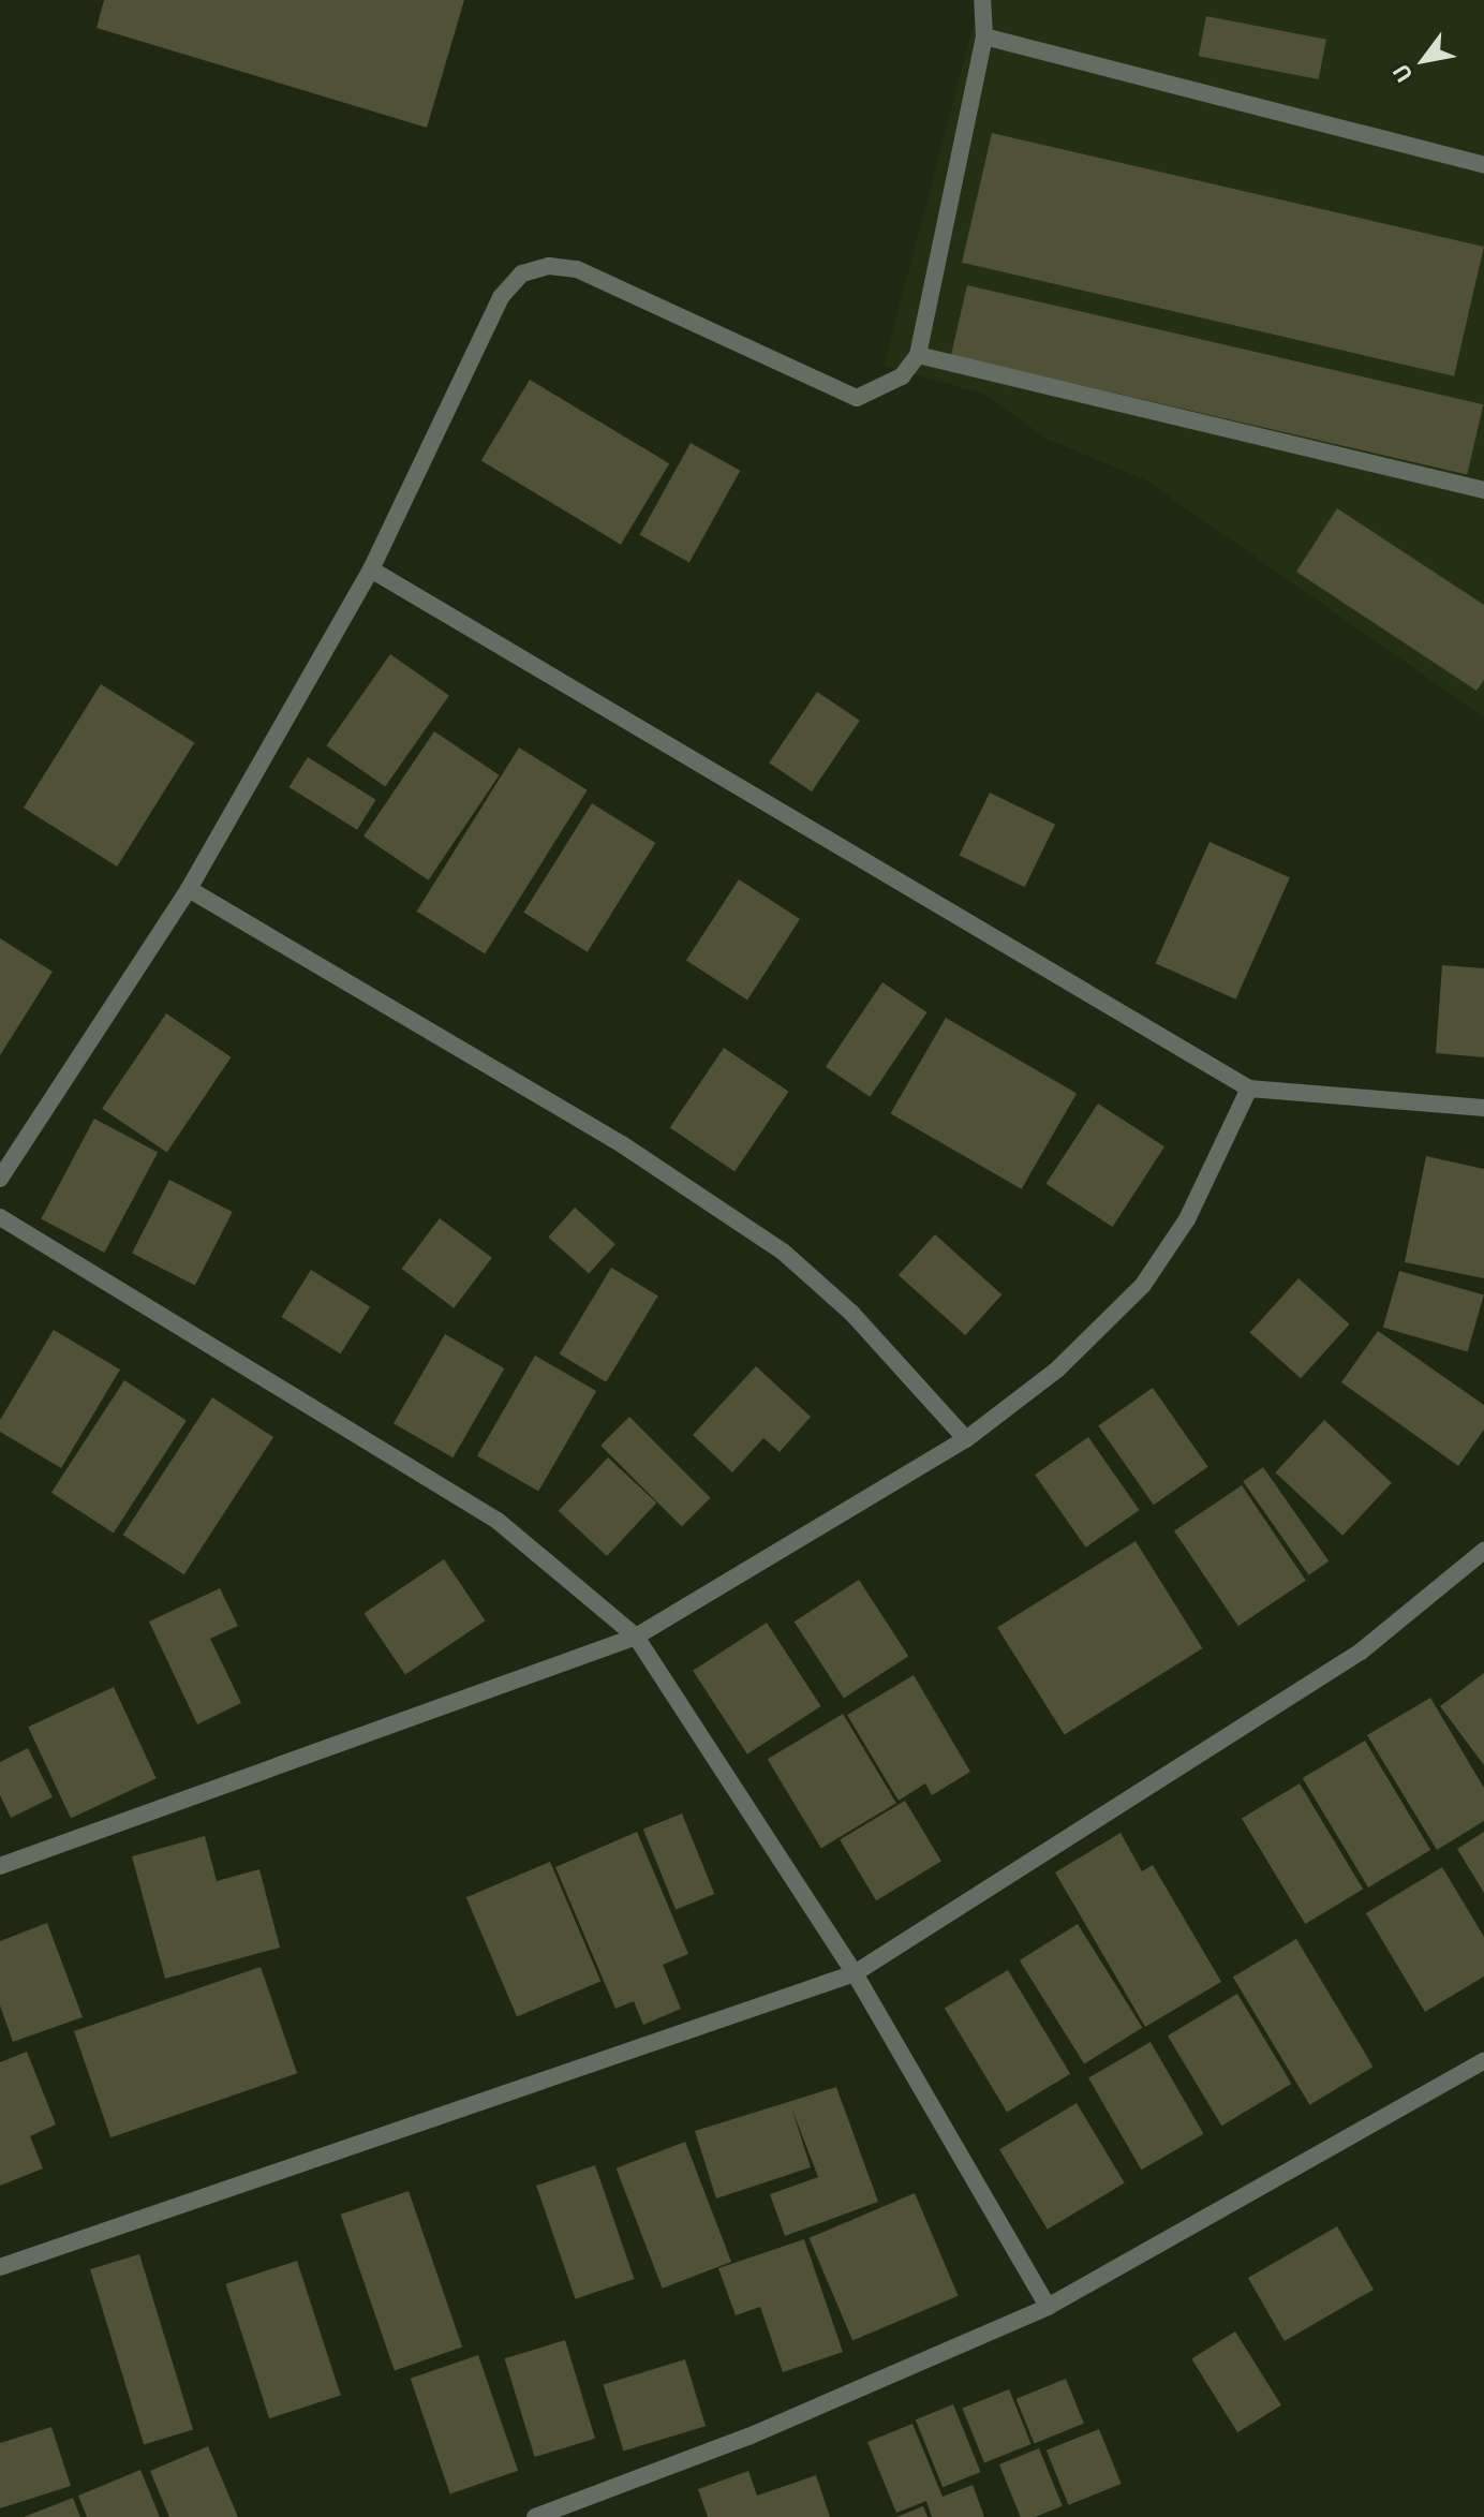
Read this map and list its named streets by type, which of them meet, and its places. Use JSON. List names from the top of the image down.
{
  "north": "bottom left"
}
